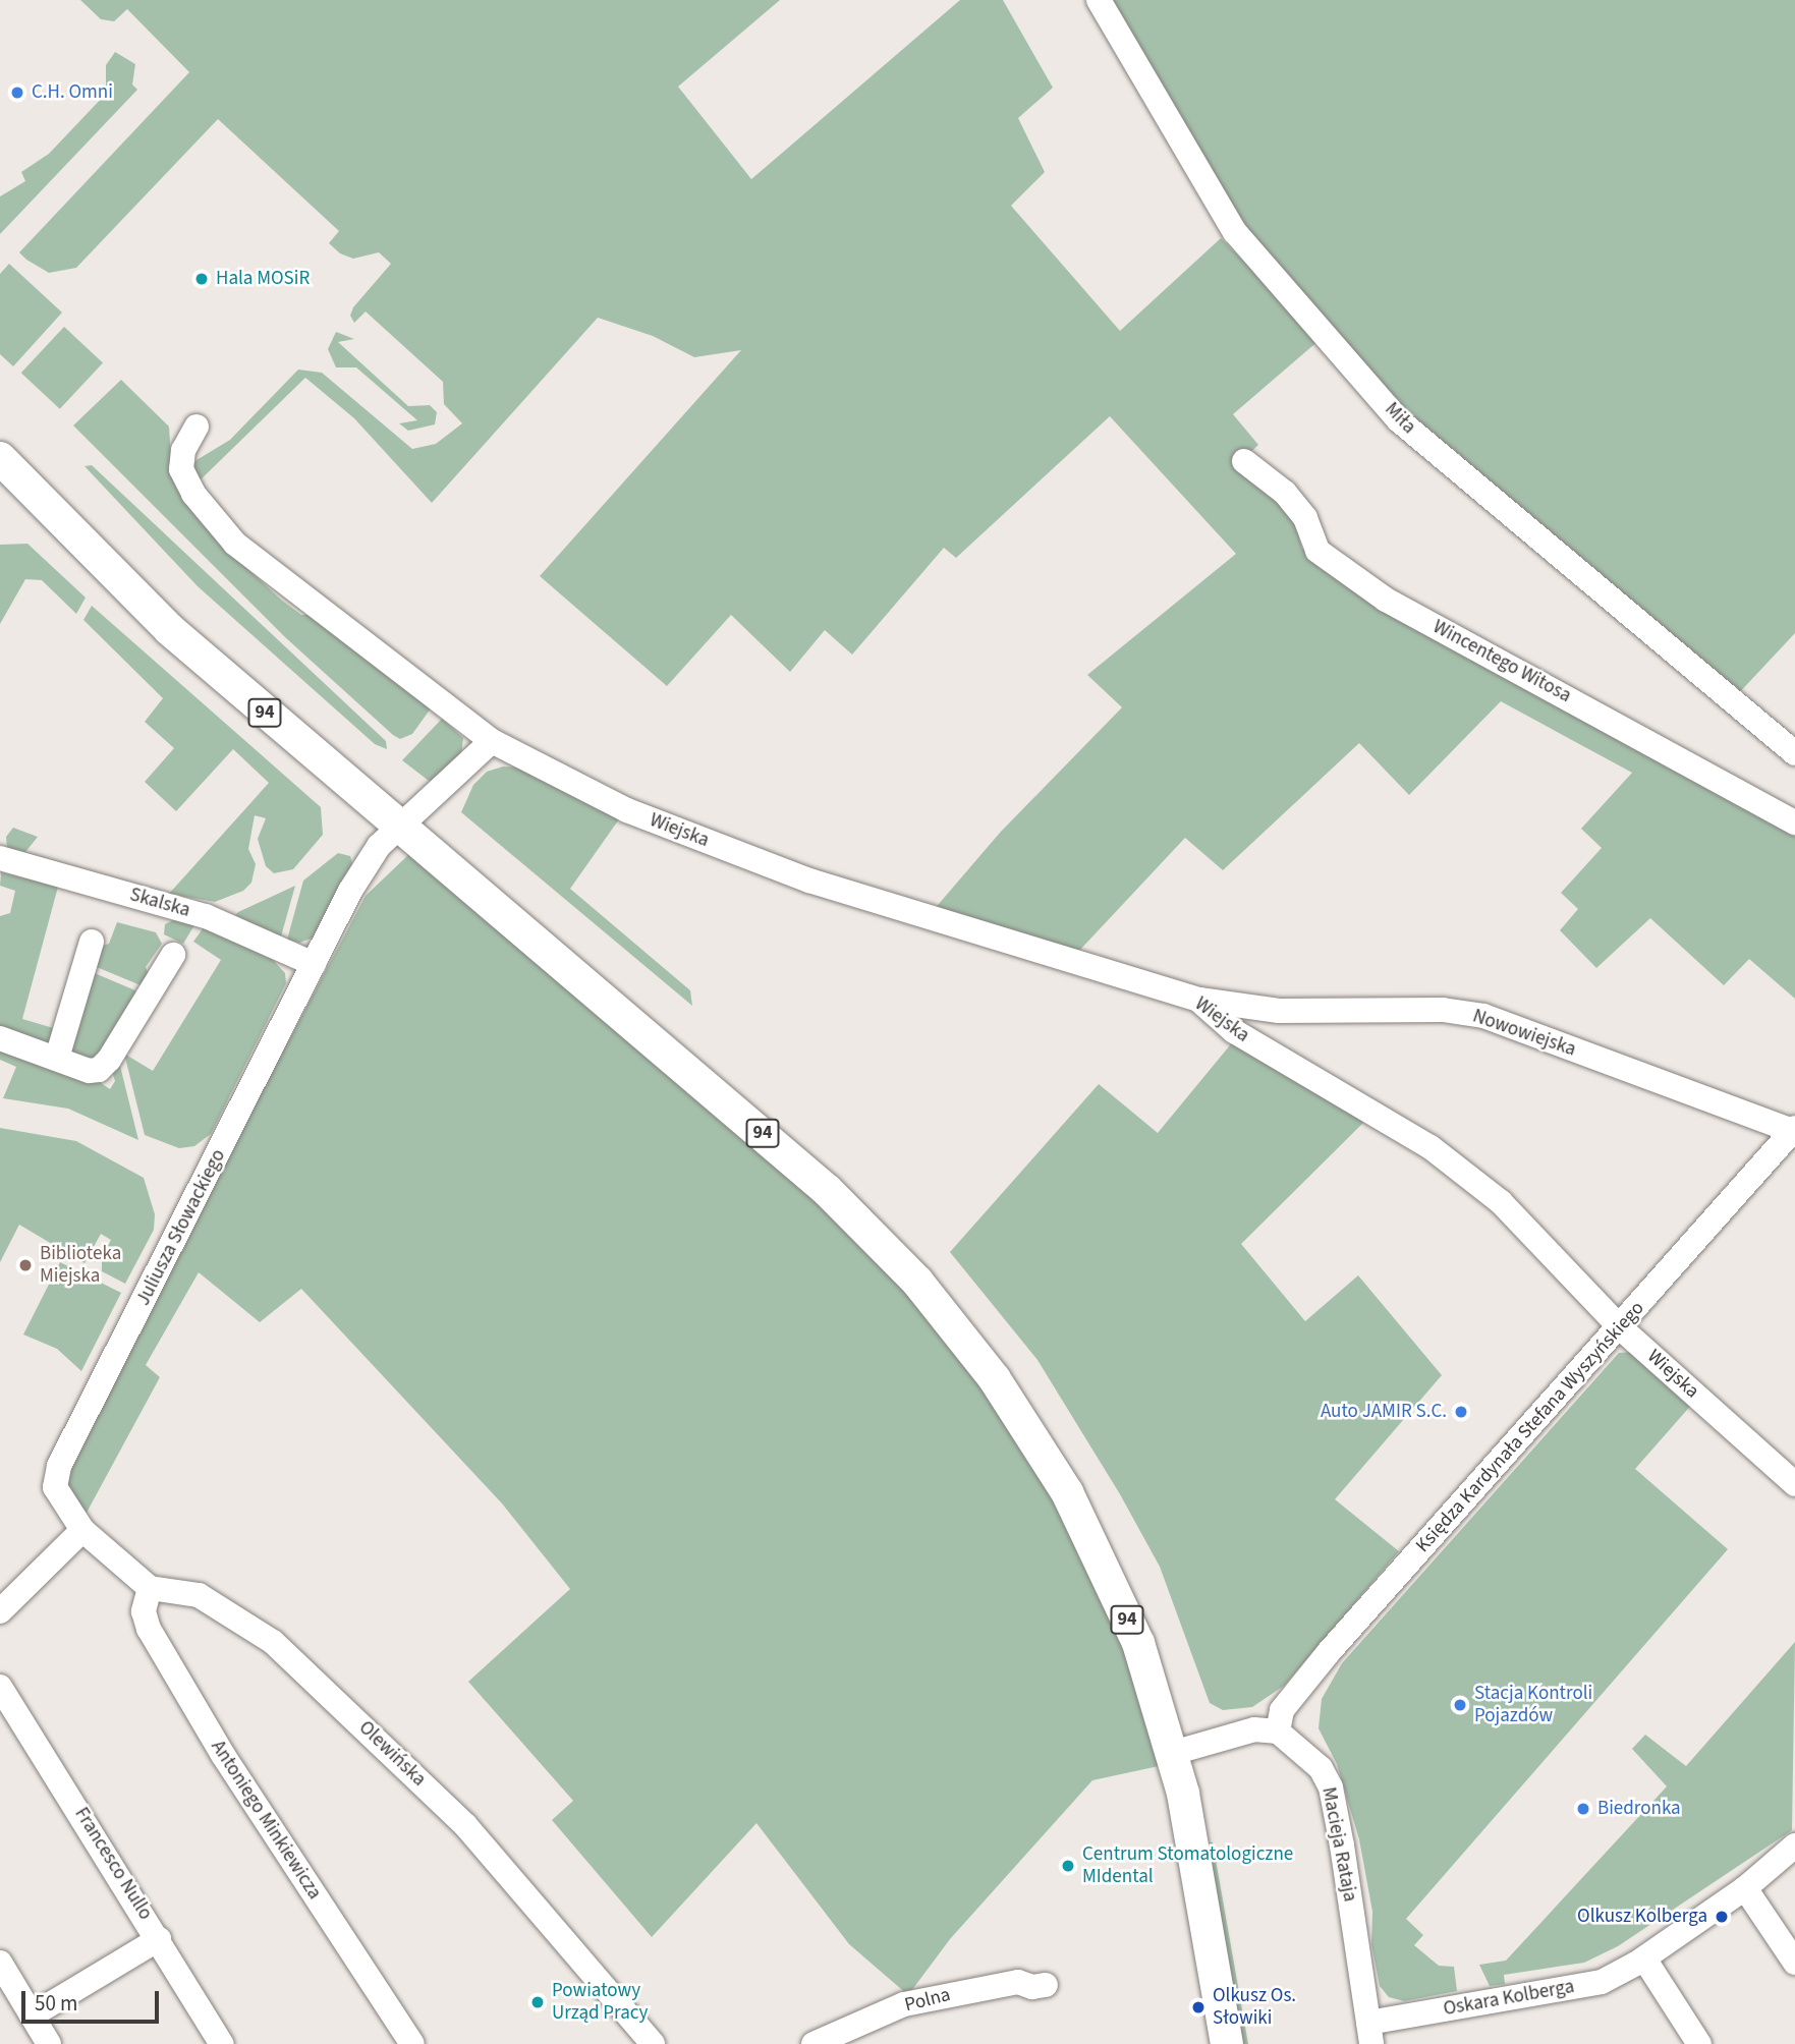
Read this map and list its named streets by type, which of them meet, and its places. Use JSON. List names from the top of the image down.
{
  "streets": {
    "main road": ["94"],
    "street": [
      "Miła",
      "Wincentego Witosa",
      "Wiejska",
      "Skalska",
      "Nowowiejska",
      "Juliusza Słowackiego",
      "Księdza Kardynała Stefana Wyszyńskiego",
      "Olewińska",
      "Antoniego Minkiewicza",
      "Macieja Rataja",
      "Francesco Nullo",
      "Oskara Kolberga",
      "Polna"
    ]
  },
  "crossings": [
    ["94", "Juliusza Słowackiego"],
    ["Wiejska", "Nowowiejska"],
    ["Wiejska", "Juliusza Słowackiego"],
    ["Wiejska", "Księdza Kardynała Stefana Wyszyńskiego"],
    ["Skalska", "Juliusza Słowackiego"],
    ["Nowowiejska", "Księdza Kardynała Stefana Wyszyńskiego"],
    ["Księdza Kardynała Stefana Wyszyńskiego", "Macieja Rataja"],
    ["Olewińska", "Antoniego Minkiewicza"],
    ["Macieja Rataja", "Oskara Kolberga"]
  ],
  "places": [
    "C.H. Omni",
    "Hala MOSiR",
    "Biblioteka Miejska",
    "Auto JAMIR S.C.",
    "Stacja Kontroli Pojazdów",
    "Biedronka",
    "Centrum Stomatologiczne MIdental",
    "Olkusz Kolberga",
    "Powiatowy Urząd Pracy",
    "Olkusz Os. Słowiki"
  ],
  "scale_bar": "50 m"
}
